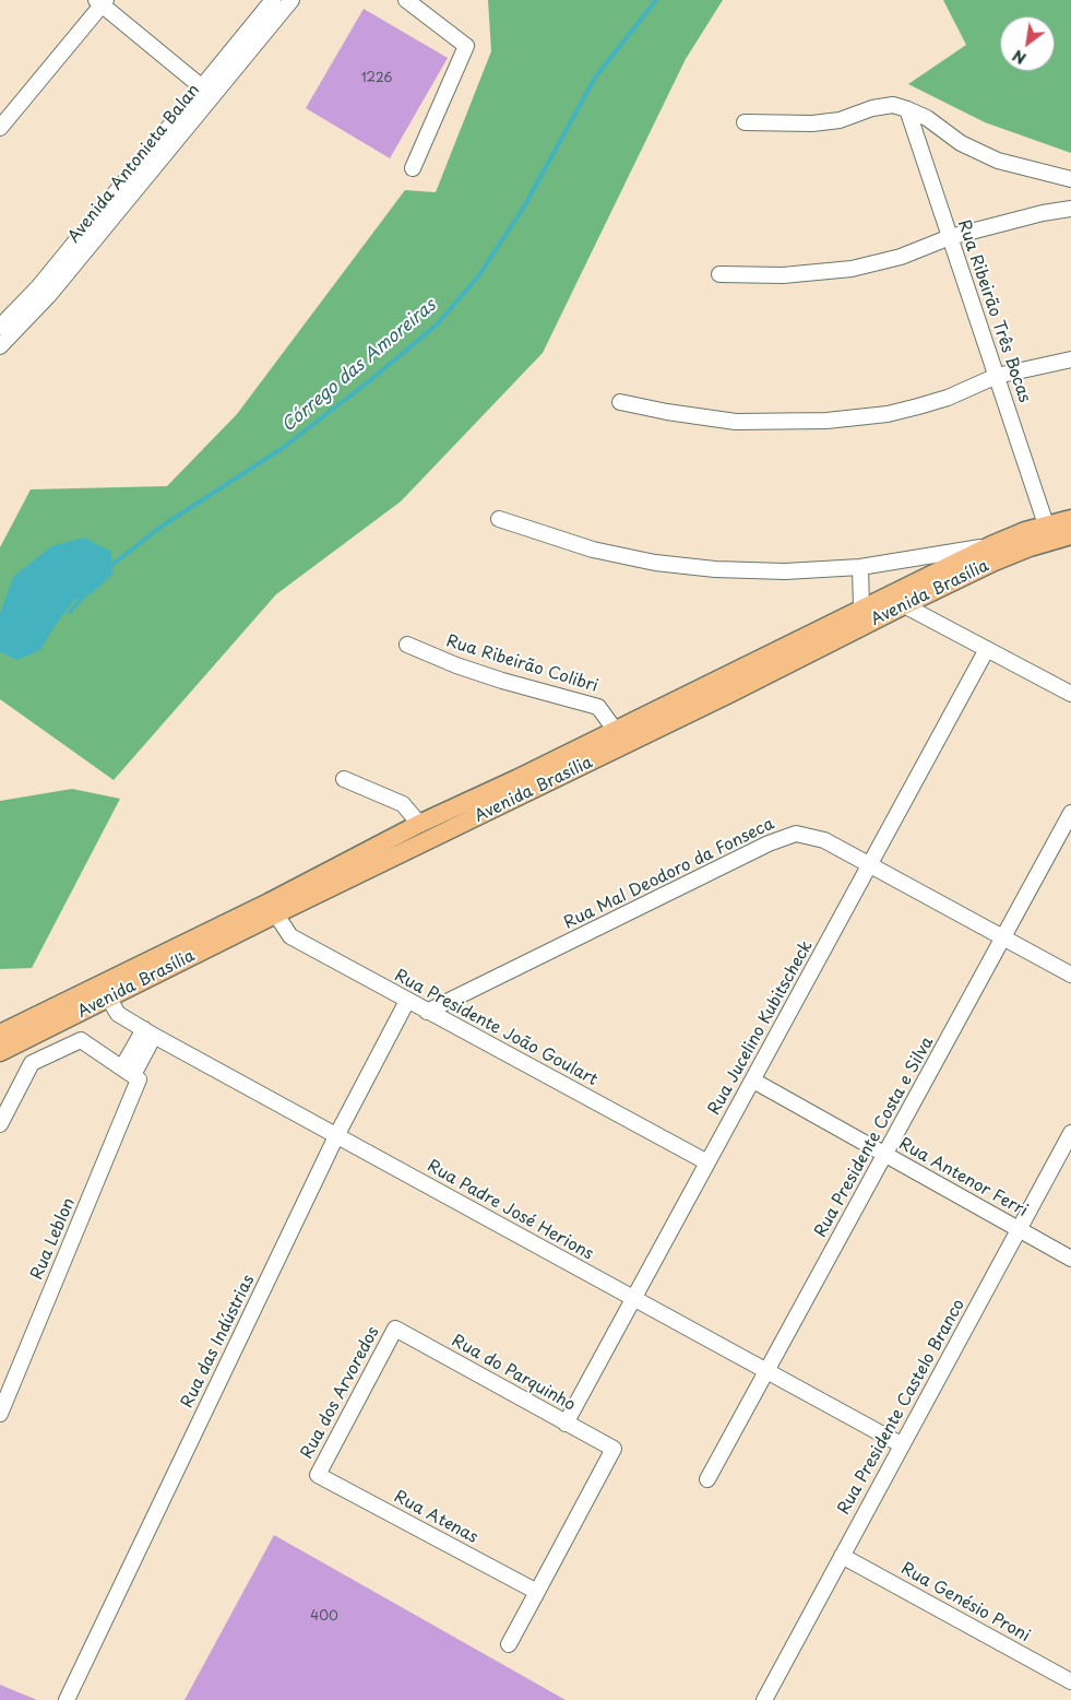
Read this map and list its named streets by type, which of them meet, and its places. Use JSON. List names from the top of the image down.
{
  "streets": {
    "main road": ["Avenida Brasília"],
    "street": [
      "Avenida Antonieta Balan",
      "Rua Ribeirão Três Bocas",
      "Rua Ribeirão Colibri",
      "Rua Mal Deodoro da Fonseca",
      "Rua Presidente João Goulart",
      "Rua Jucelino Kubitscheck",
      "Rua Presidente Costa e Silva",
      "Rua Antenor Ferri",
      "Rua Padre José Herions",
      "Rua Leblon",
      "Rua das Indústrias",
      "Rua do Parquinho",
      "Rua dos Arvoredos",
      "Rua Presidente Castelo Branco",
      "Rua Atenas",
      "Rua Genésio Proni"
    ]
  },
  "crossings": [
    ["Rua Ribeirão Três Bocas", "Avenida Brasília"],
    ["Avenida Brasília", "Rua Ribeirão Colibri"],
    ["Avenida Brasília", "Rua Presidente João Goulart"],
    ["Avenida Brasília", "Rua Padre José Herions"],
    ["Rua Mal Deodoro da Fonseca", "Rua Presidente João Goulart"],
    ["Rua Mal Deodoro da Fonseca", "Rua Jucelino Kubitscheck"],
    ["Rua Mal Deodoro da Fonseca", "Rua Presidente Costa e Silva"],
    ["Rua Presidente João Goulart", "Rua Jucelino Kubitscheck"],
    ["Rua Presidente João Goulart", "Rua das Indústrias"],
    ["Rua Jucelino Kubitscheck", "Rua Antenor Ferri"],
    ["Rua Jucelino Kubitscheck", "Rua Padre José Herions"],
    ["Rua Jucelino Kubitscheck", "Rua do Parquinho"],
    ["Rua Presidente Costa e Silva", "Rua Antenor Ferri"],
    ["Rua Presidente Costa e Silva", "Rua Padre José Herions"],
    ["Rua Antenor Ferri", "Rua Presidente Castelo Branco"],
    ["Rua Padre José Herions", "Rua Leblon"],
    ["Rua Padre José Herions", "Rua das Indústrias"],
    ["Rua Padre José Herions", "Rua Presidente Castelo Branco"],
    ["Rua do Parquinho", "Rua dos Arvoredos"],
    ["Rua do Parquinho", "Rua Atenas"],
    ["Rua dos Arvoredos", "Rua Atenas"],
    ["Rua Presidente Castelo Branco", "Rua Genésio Proni"]
  ],
  "water": ["Córrego das Amoreiras"],
  "house_numbers": ["1226", "400"],
  "north": "bottom left"
}
